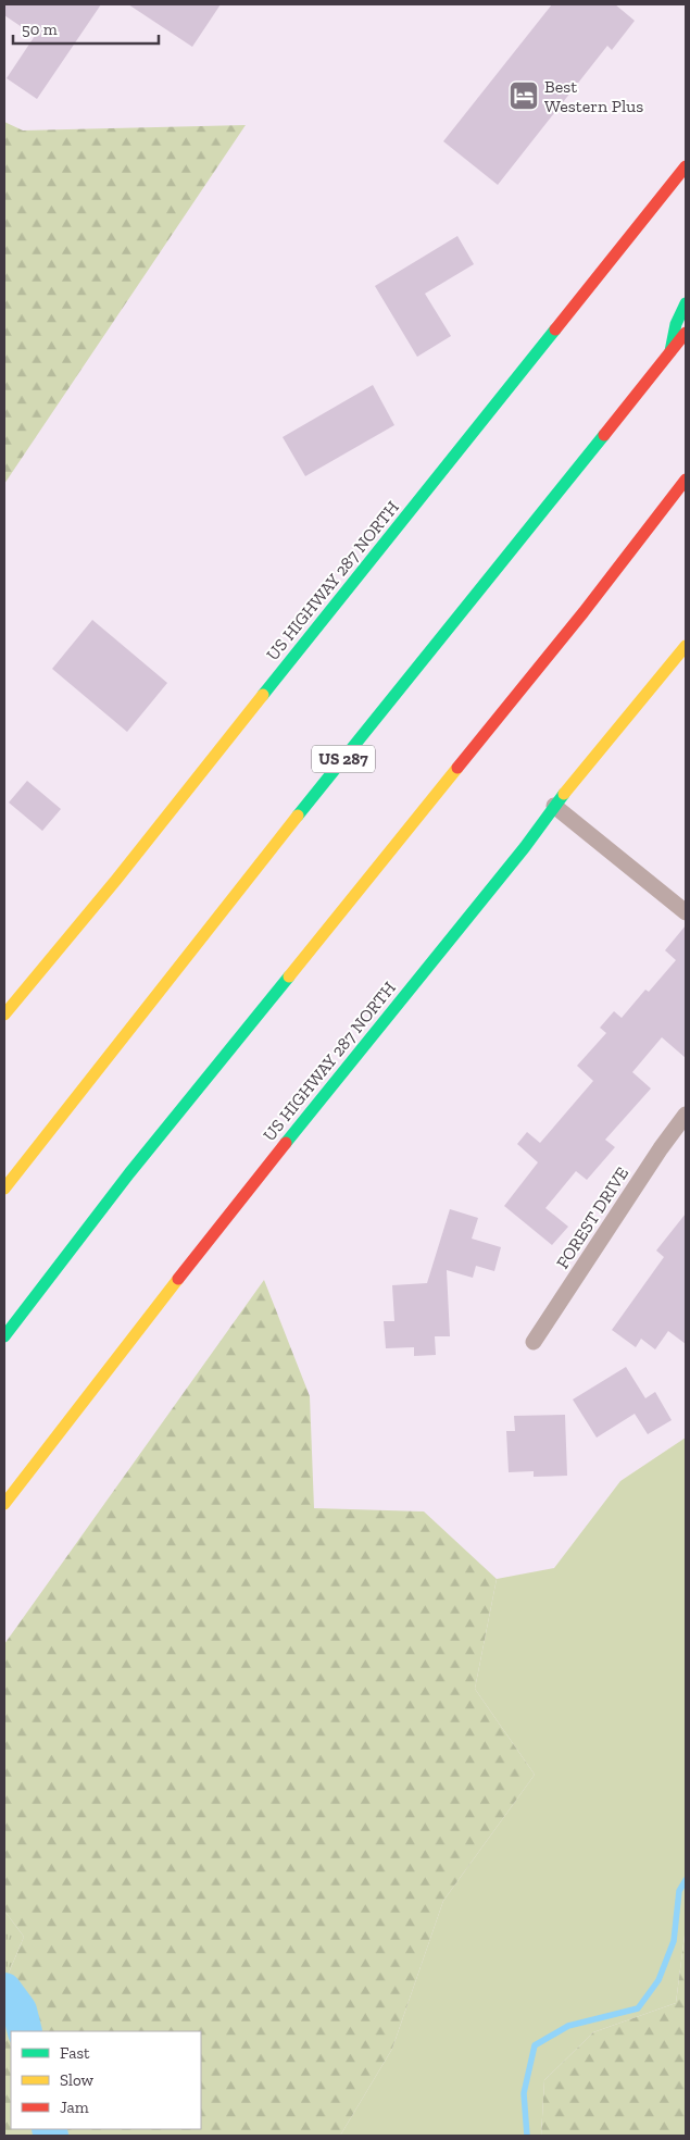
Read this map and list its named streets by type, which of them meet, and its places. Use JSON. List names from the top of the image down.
{
  "streets": {
    "main road": ["US HIGHWAY 287 NORTH", "US 287"],
    "street": ["FOREST DRIVE"]
  },
  "places": {
    "hotel": ["Best Western Plus"]
  },
  "legend": ["Fast", "Slow", "Jam"],
  "scale_bar": "50 m"
}
